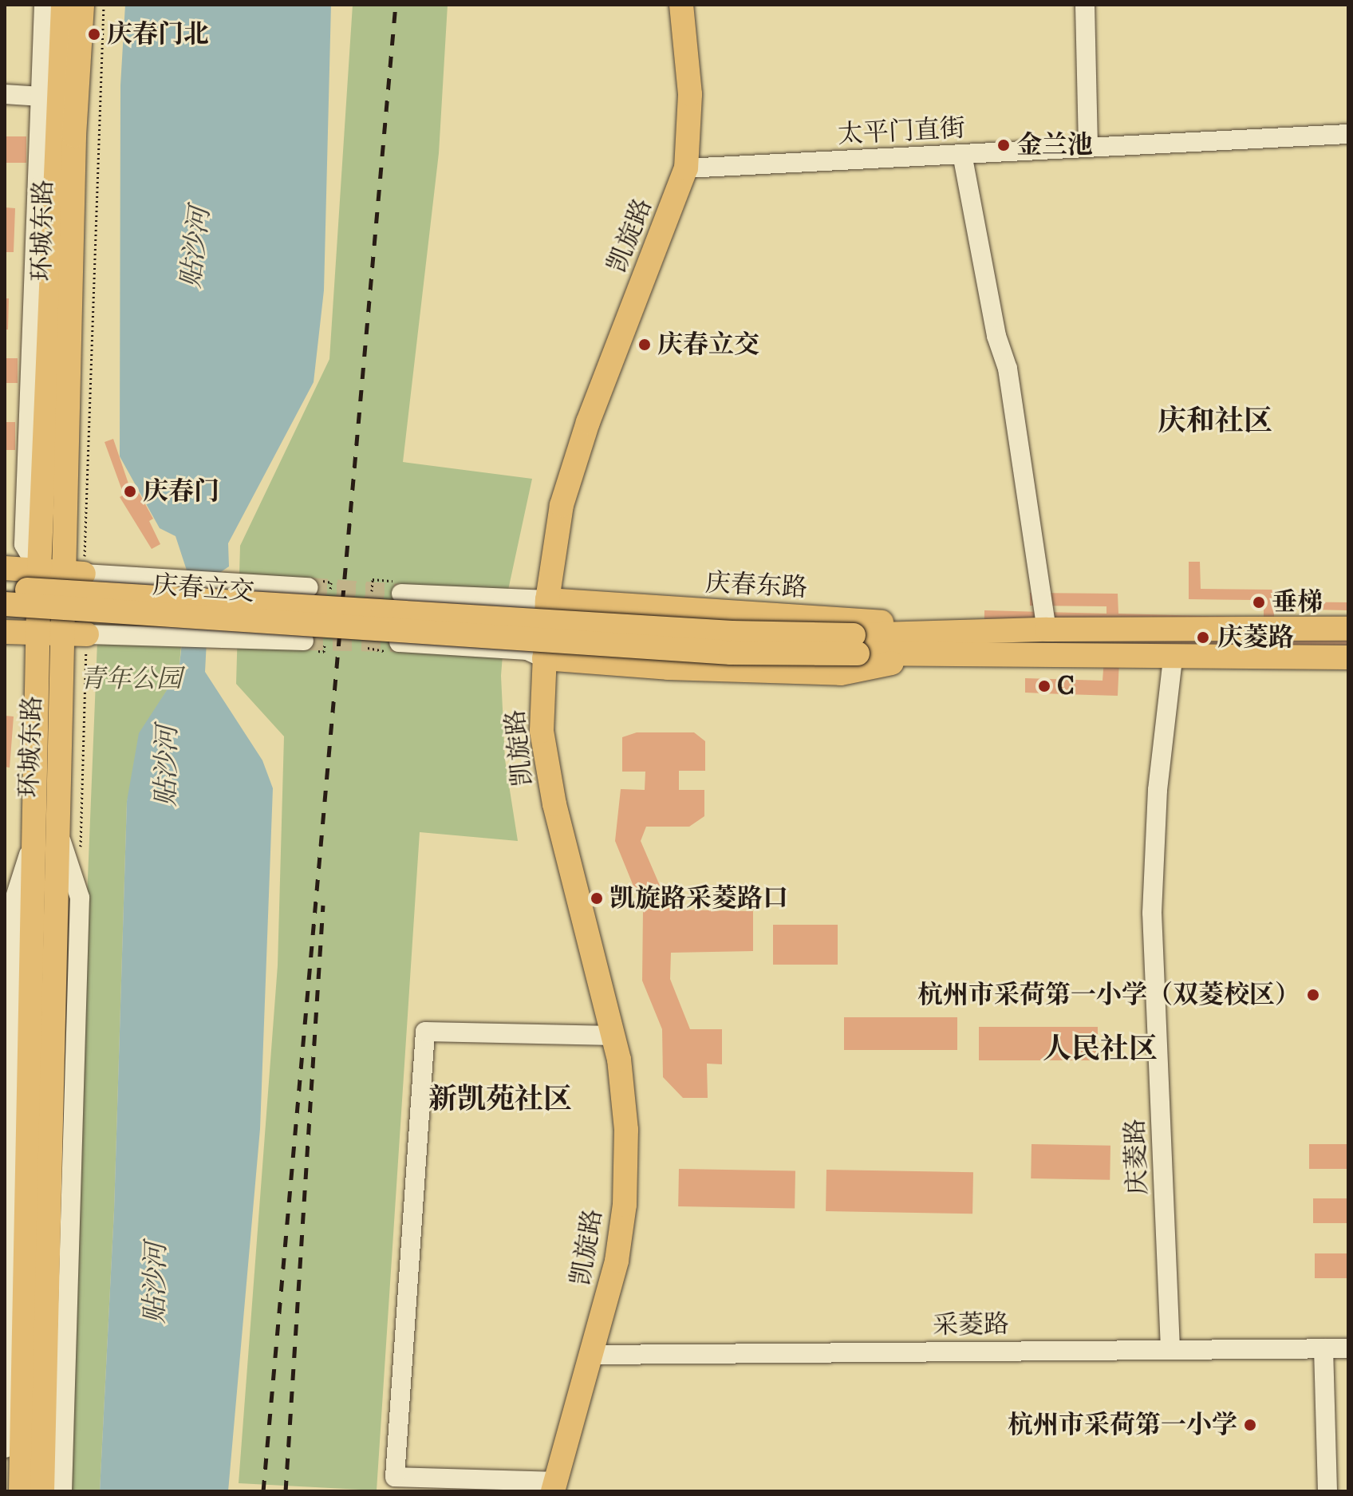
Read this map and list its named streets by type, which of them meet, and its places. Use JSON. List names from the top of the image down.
{
  "streets": {
    "main road": [
      "环城东路",
      "凯旋路",
      "庆春东路",
      "庆春立交"
    ],
    "street": ["太平门直街", "庆菱路", "采菱路"]
  },
  "crossings": [
    ["太平门直街", "凯旋路"],
    ["凯旋路", "庆春东路"],
    ["凯旋路", "采菱路"],
    ["庆春东路", "庆春立交"],
    ["庆菱路", "采菱路"]
  ],
  "districts": ["庆和社区", "人民社区", "新凯苑社区"],
  "water": ["贴沙河"],
  "parks": ["青年公园"],
  "places": [
    "庆春门北",
    "金兰池",
    "庆春立交",
    "庆春门",
    "垂梯",
    "庆菱路",
    "C",
    "凯旋路采菱路口",
    "杭州市采荷第一小学（双菱校区）",
    "杭州市采荷第一小学"
  ]
}
